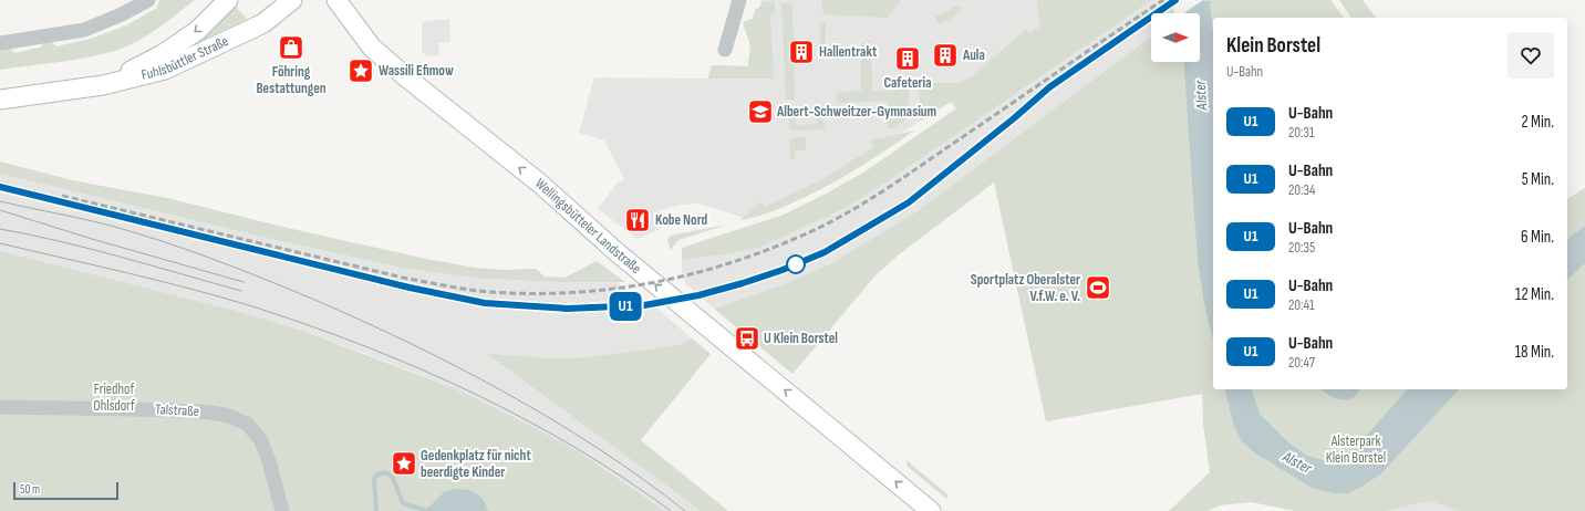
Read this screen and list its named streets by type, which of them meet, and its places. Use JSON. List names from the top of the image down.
{
  "streets": {
    "main road": ["Fuhlsbüttler Straße", "Wellingsbütteler Landstraße"],
    "street": ["Talstraße"]
  },
  "one_way": ["Wellingsbütteler Landstraße"],
  "water": ["Alster"],
  "parks": ["Friedhof Ohlsdorf", "Alsterpark Klein Borstel"],
  "places": {
    "shop": ["Föhring Bestattungen"],
    "building": ["Hallentrakt", "Aula", "Cafeteria"],
    "place": ["Wassili Efimow", "Gedenkplatz für nicht beerdigte Kinder"],
    "school or university": ["Albert-Schweitzer-Gymnasium"],
    "restaurant": ["Kobe Nord"],
    "sports": ["Sportplatz Oberalster V.f.W. e. V."],
    "bus stop": ["U Klein Borstel"]
  },
  "lines": ["metro line U1"],
  "scale_bar": "50 m",
  "north": "right",
  "page": {
    "on_map": "U1",
    "heading": ["Klein Borstel", "U-Bahn"],
    "list": [
      {
        "mark": "U1",
        "name": "U-Bahn",
        "note": "20:31",
        "value": "2 Min."
      },
      {
        "mark": "U1",
        "name": "U-Bahn",
        "note": "20:34",
        "value": "5 Min."
      },
      {
        "mark": "U1",
        "name": "U-Bahn",
        "note": "20:35",
        "value": "6 Min."
      },
      {
        "mark": "U1",
        "name": "U-Bahn",
        "note": "20:41",
        "value": "12 Min."
      },
      {
        "mark": "U1",
        "name": "U-Bahn",
        "note": "20:47",
        "value": "18 Min."
      }
    ],
    "scale": "50 m"
  }
}
